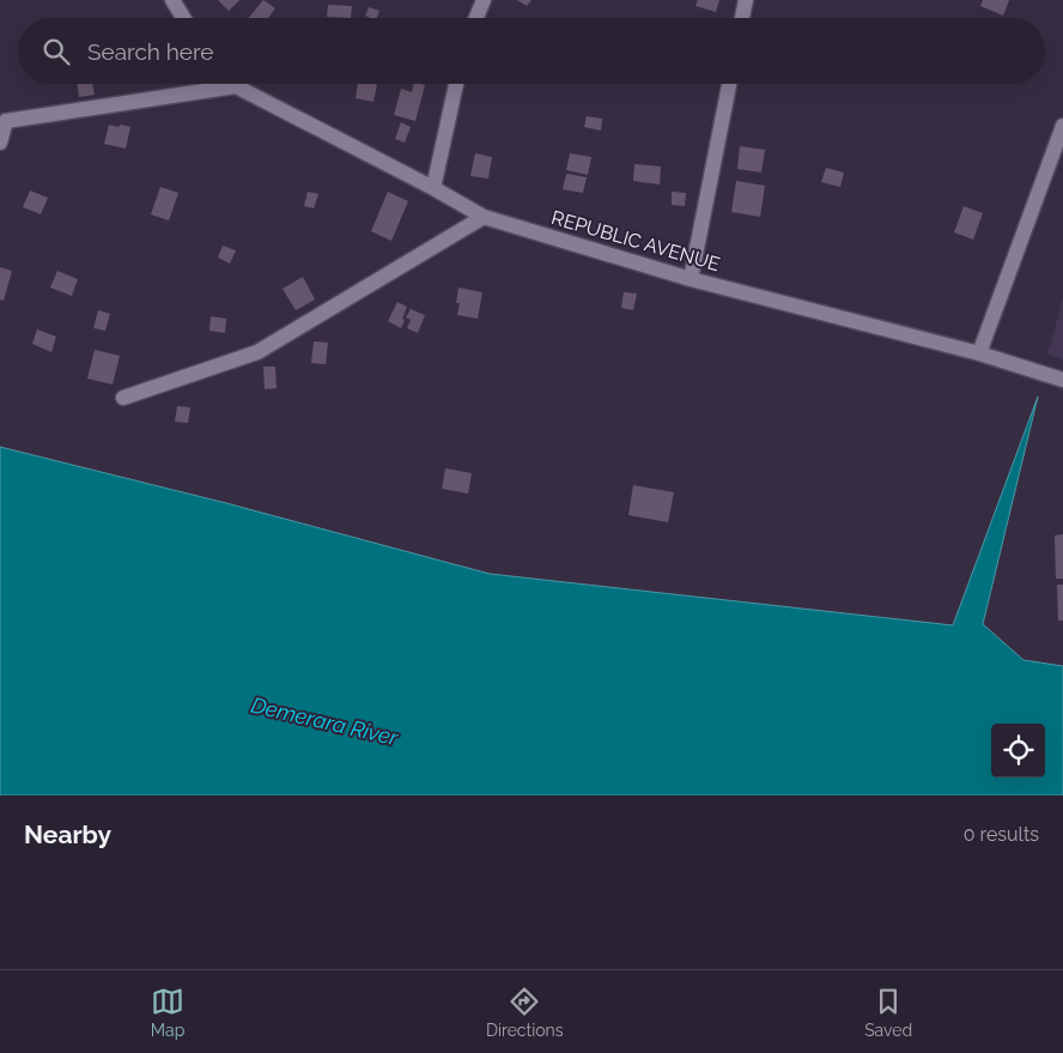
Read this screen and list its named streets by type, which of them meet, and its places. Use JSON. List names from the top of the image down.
{
  "streets": {
    "street": ["REPUBLIC AVENUE"]
  },
  "water": ["Demerara River"],
  "page": {
    "search": "Search here",
    "heading": ["Nearby", "0 results"],
    "nav": ["Map", "Directions", "Saved"]
  }
}
